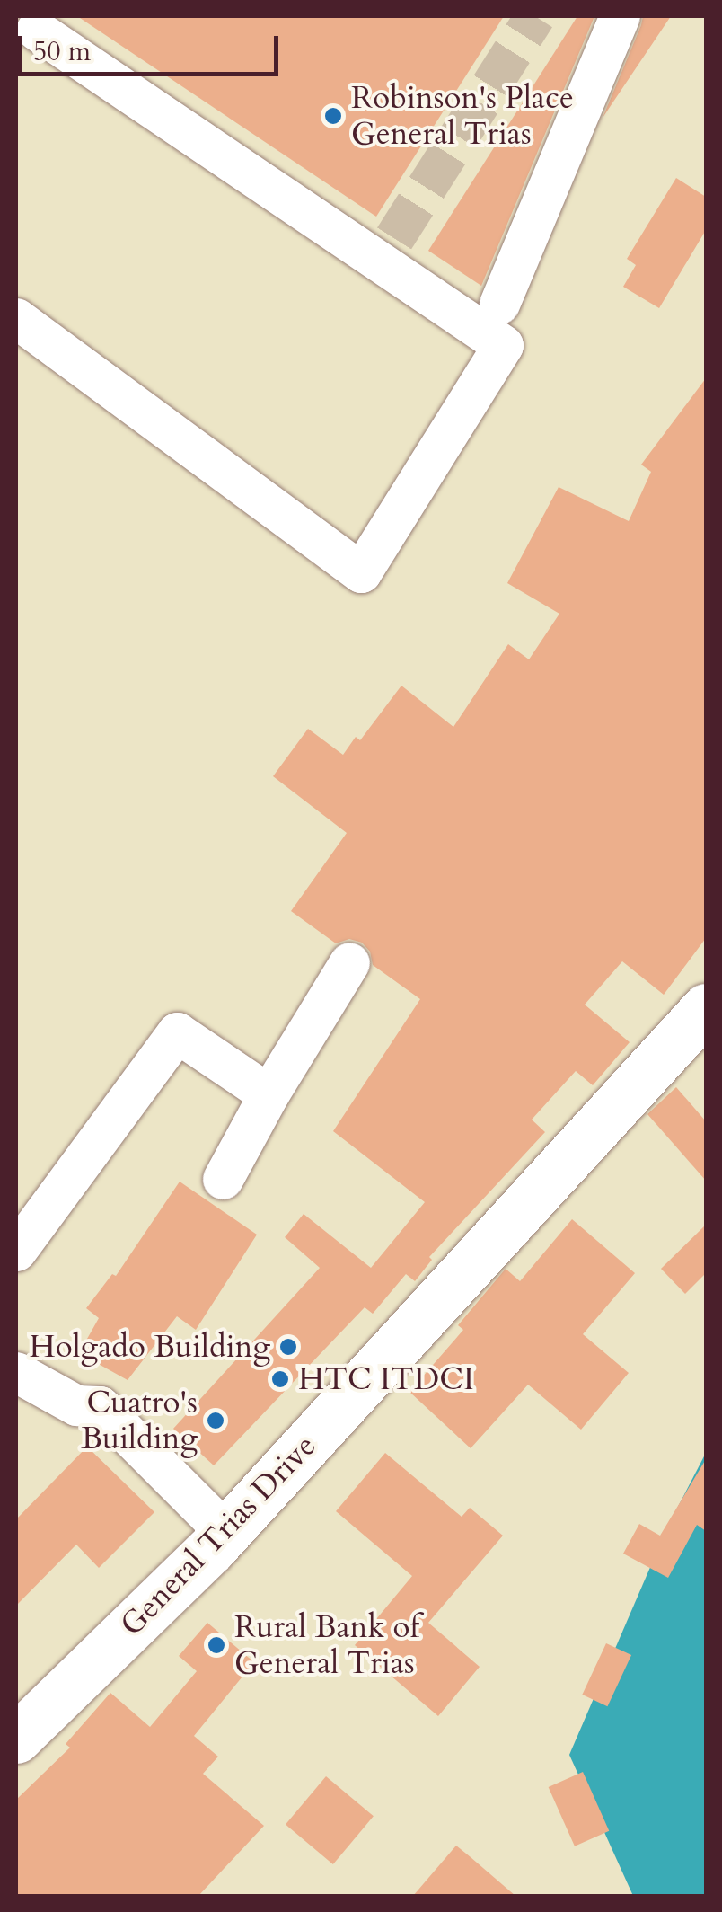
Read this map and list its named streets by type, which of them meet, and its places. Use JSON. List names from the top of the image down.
{
  "streets": {
    "main road": ["General Trias Drive"]
  },
  "places": [
    "Robinson's Place General Trias",
    "Holgado Building",
    "HTC ITDCI",
    "Cuatro's Building",
    "Rural Bank of General Trias"
  ],
  "scale_bar": "50 m"
}
